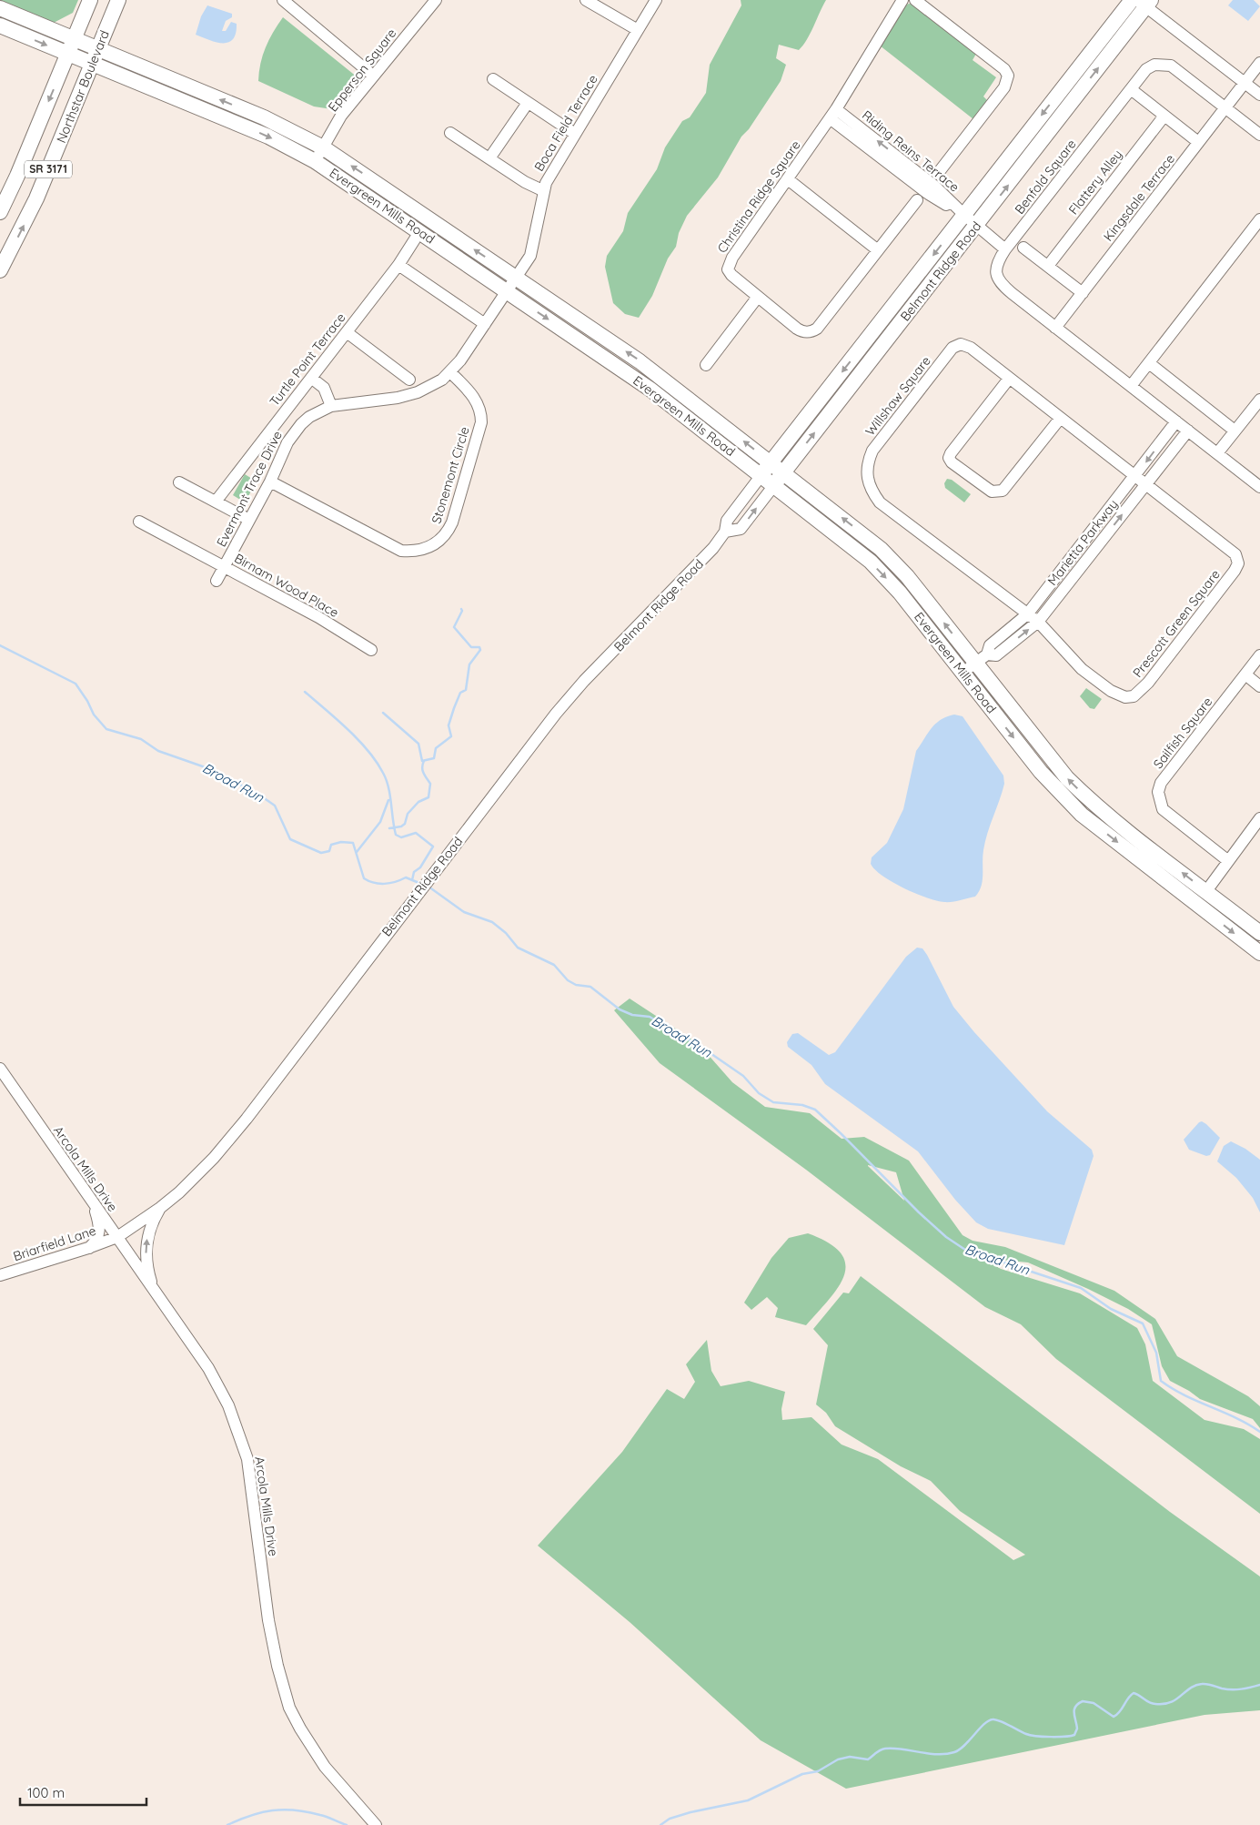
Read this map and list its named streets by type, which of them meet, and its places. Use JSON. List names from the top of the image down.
{
  "streets": {
    "main road": [
      "Northstar Boulevard",
      "SR 3171",
      "Evergreen Mills Road",
      "Belmont Ridge Road"
    ],
    "street": [
      "Epperson Square",
      "Boca Field Terrace",
      "Riding Reins Terrace",
      "Benfold Square",
      "Flattery Alley",
      "Christina Ridge Square",
      "Kingsdale Terrace",
      "Turtle Point Terrace",
      "Willshaw Square",
      "Stonemont Circle",
      "Evermont Trace Drive",
      "Marietta Parkway",
      "Birnam Wood Place",
      "Prescott Green Square",
      "Sailfish Square",
      "Arcola Mills Drive",
      "Briarfield Lane"
    ]
  },
  "crossings": [
    ["Epperson Square", "Evergreen Mills Road"],
    ["Northstar Boulevard", "Evergreen Mills Road"],
    ["Boca Field Terrace", "Evergreen Mills Road"],
    ["Boca Field Terrace", "Evermont Trace Drive"],
    ["Riding Reins Terrace", "Benfold Square"],
    ["Riding Reins Terrace", "Christina Ridge Square"],
    ["Riding Reins Terrace", "Belmont Ridge Road"],
    ["Benfold Square", "Kingsdale Terrace"],
    ["Benfold Square", "Marietta Parkway"],
    ["Evergreen Mills Road", "Belmont Ridge Road"],
    ["Evergreen Mills Road", "Turtle Point Terrace"],
    ["Evergreen Mills Road", "Evermont Trace Drive"],
    ["Evergreen Mills Road", "Marietta Parkway"],
    ["Belmont Ridge Road", "Arcola Mills Drive"],
    ["Belmont Ridge Road", "Briarfield Lane"],
    ["Willshaw Square", "Marietta Parkway"],
    ["Willshaw Square", "Prescott Green Square"],
    ["Stonemont Circle", "Evermont Trace Drive"],
    ["Evermont Trace Drive", "Birnam Wood Place"],
    ["Marietta Parkway", "Prescott Green Square"],
    ["Arcola Mills Drive", "Briarfield Lane"]
  ],
  "water": ["Broad Run"],
  "scale_bar": "100 m"
}
